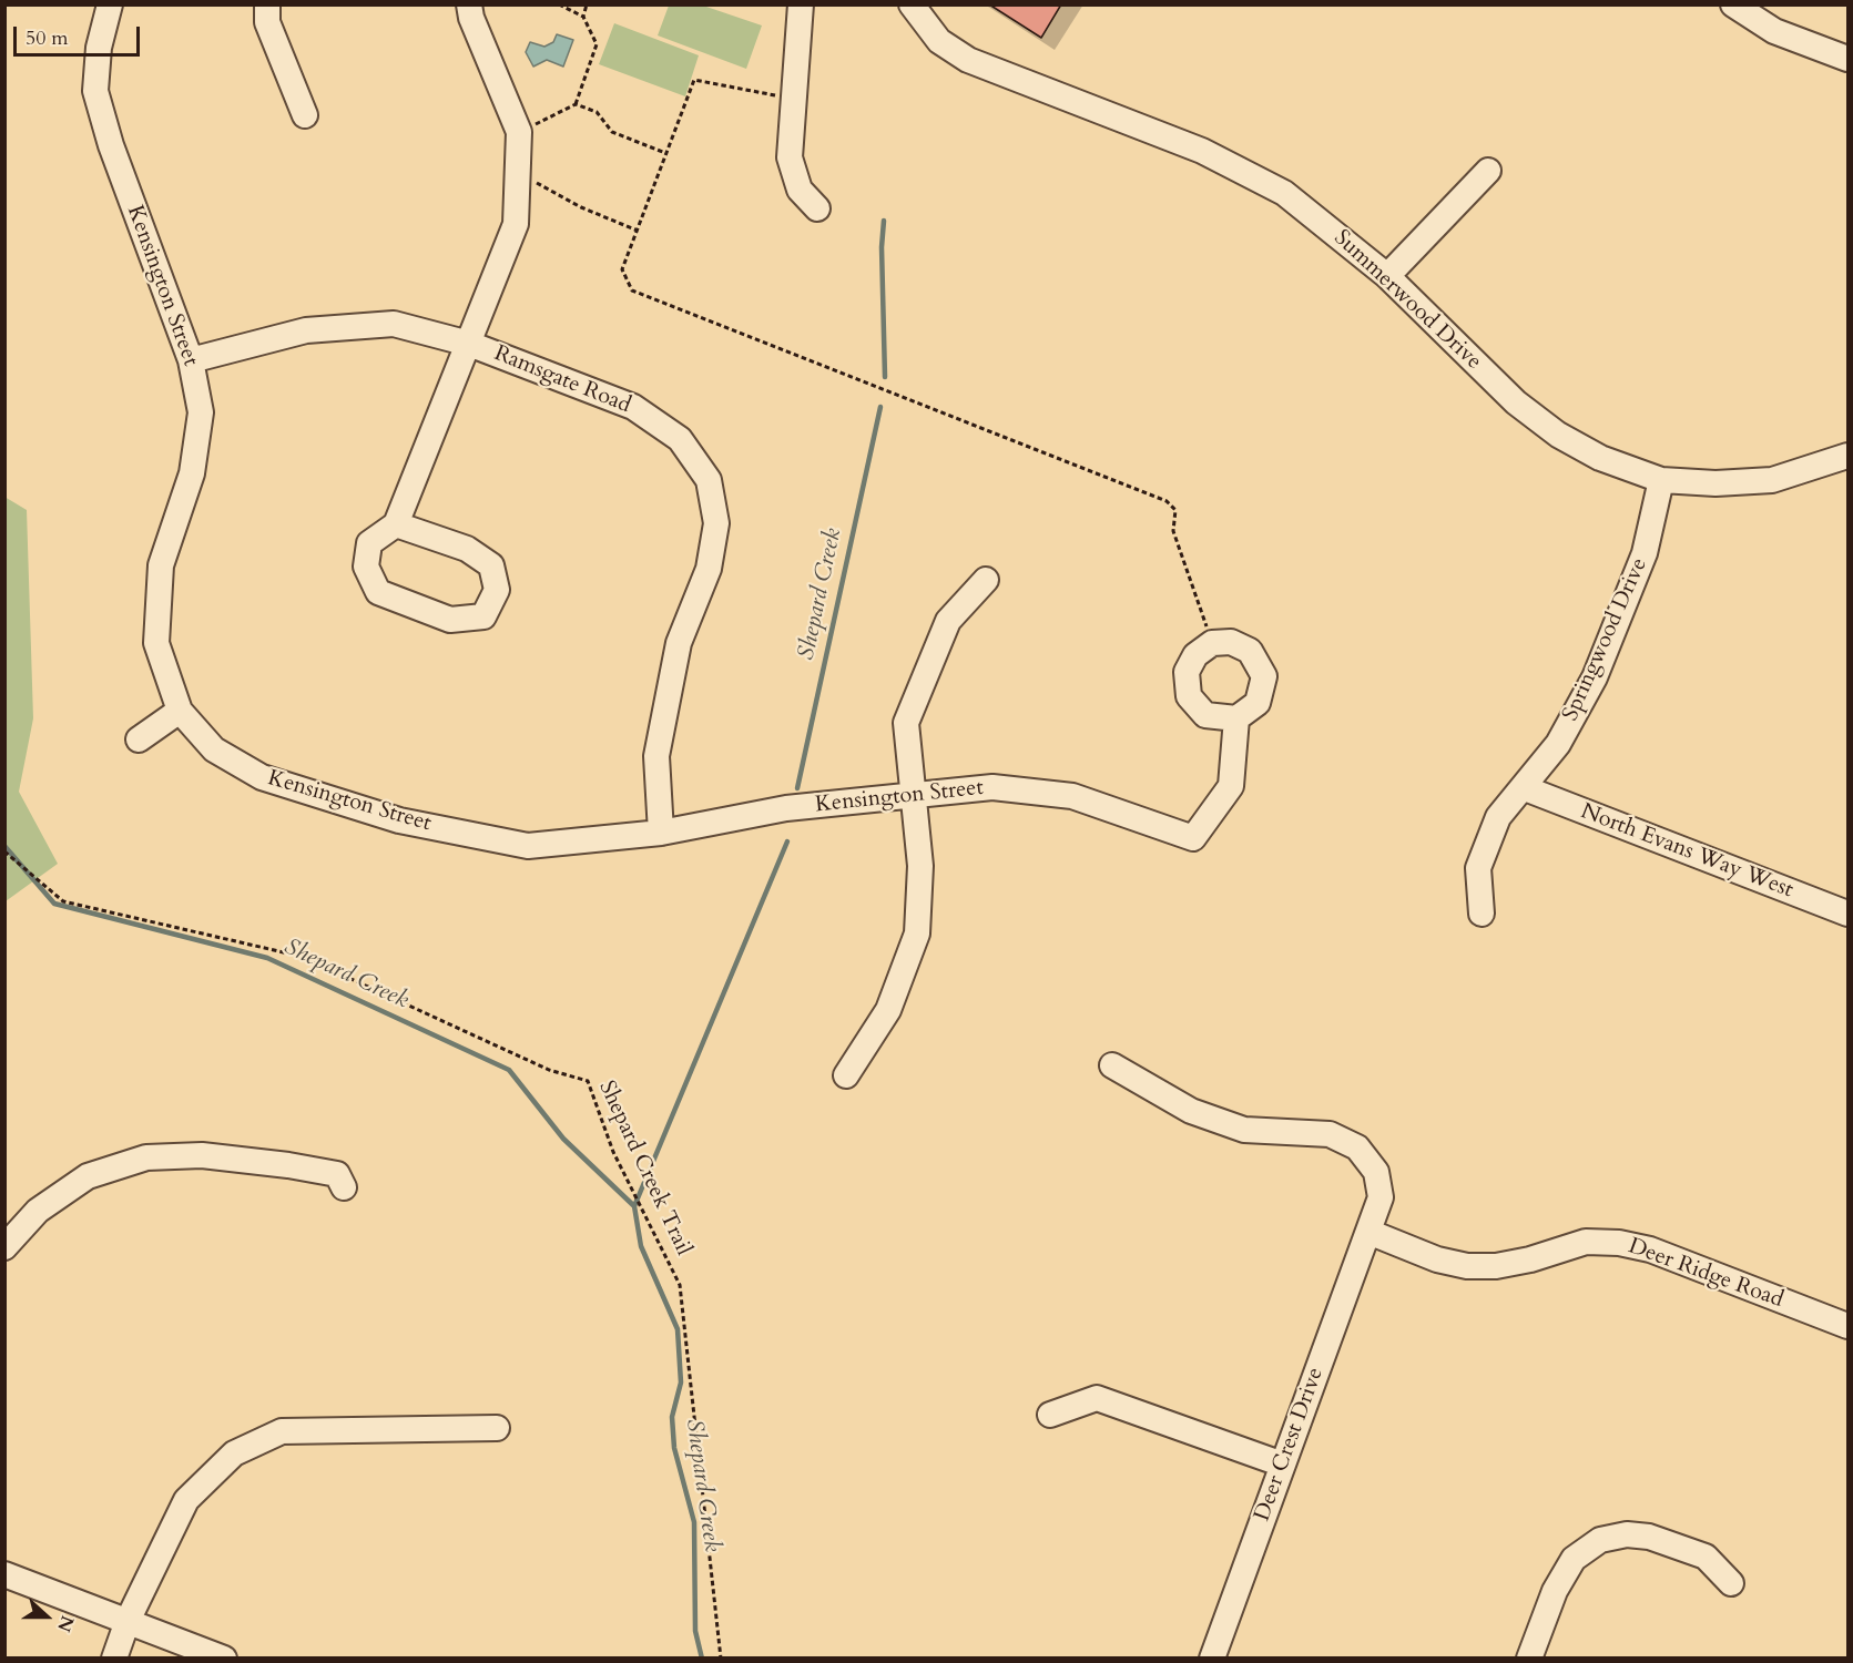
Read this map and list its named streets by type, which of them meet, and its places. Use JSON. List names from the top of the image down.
{
  "streets": {
    "street": [
      "Kensington Street",
      "Summerwood Drive",
      "Ramsgate Road",
      "Springwood Drive",
      "North Evans Way West",
      "Deer Ridge Road",
      "Deer Crest Drive"
    ],
    "path": ["Shepard Creek Trail"]
  },
  "crossings": [
    ["Kensington Street", "Ramsgate Road"],
    ["Summerwood Drive", "Springwood Drive"],
    ["Springwood Drive", "North Evans Way West"],
    ["Deer Ridge Road", "Deer Crest Drive"]
  ],
  "water": ["Shepard Creek"],
  "scale_bar": "50 m",
  "north": "right"
}
